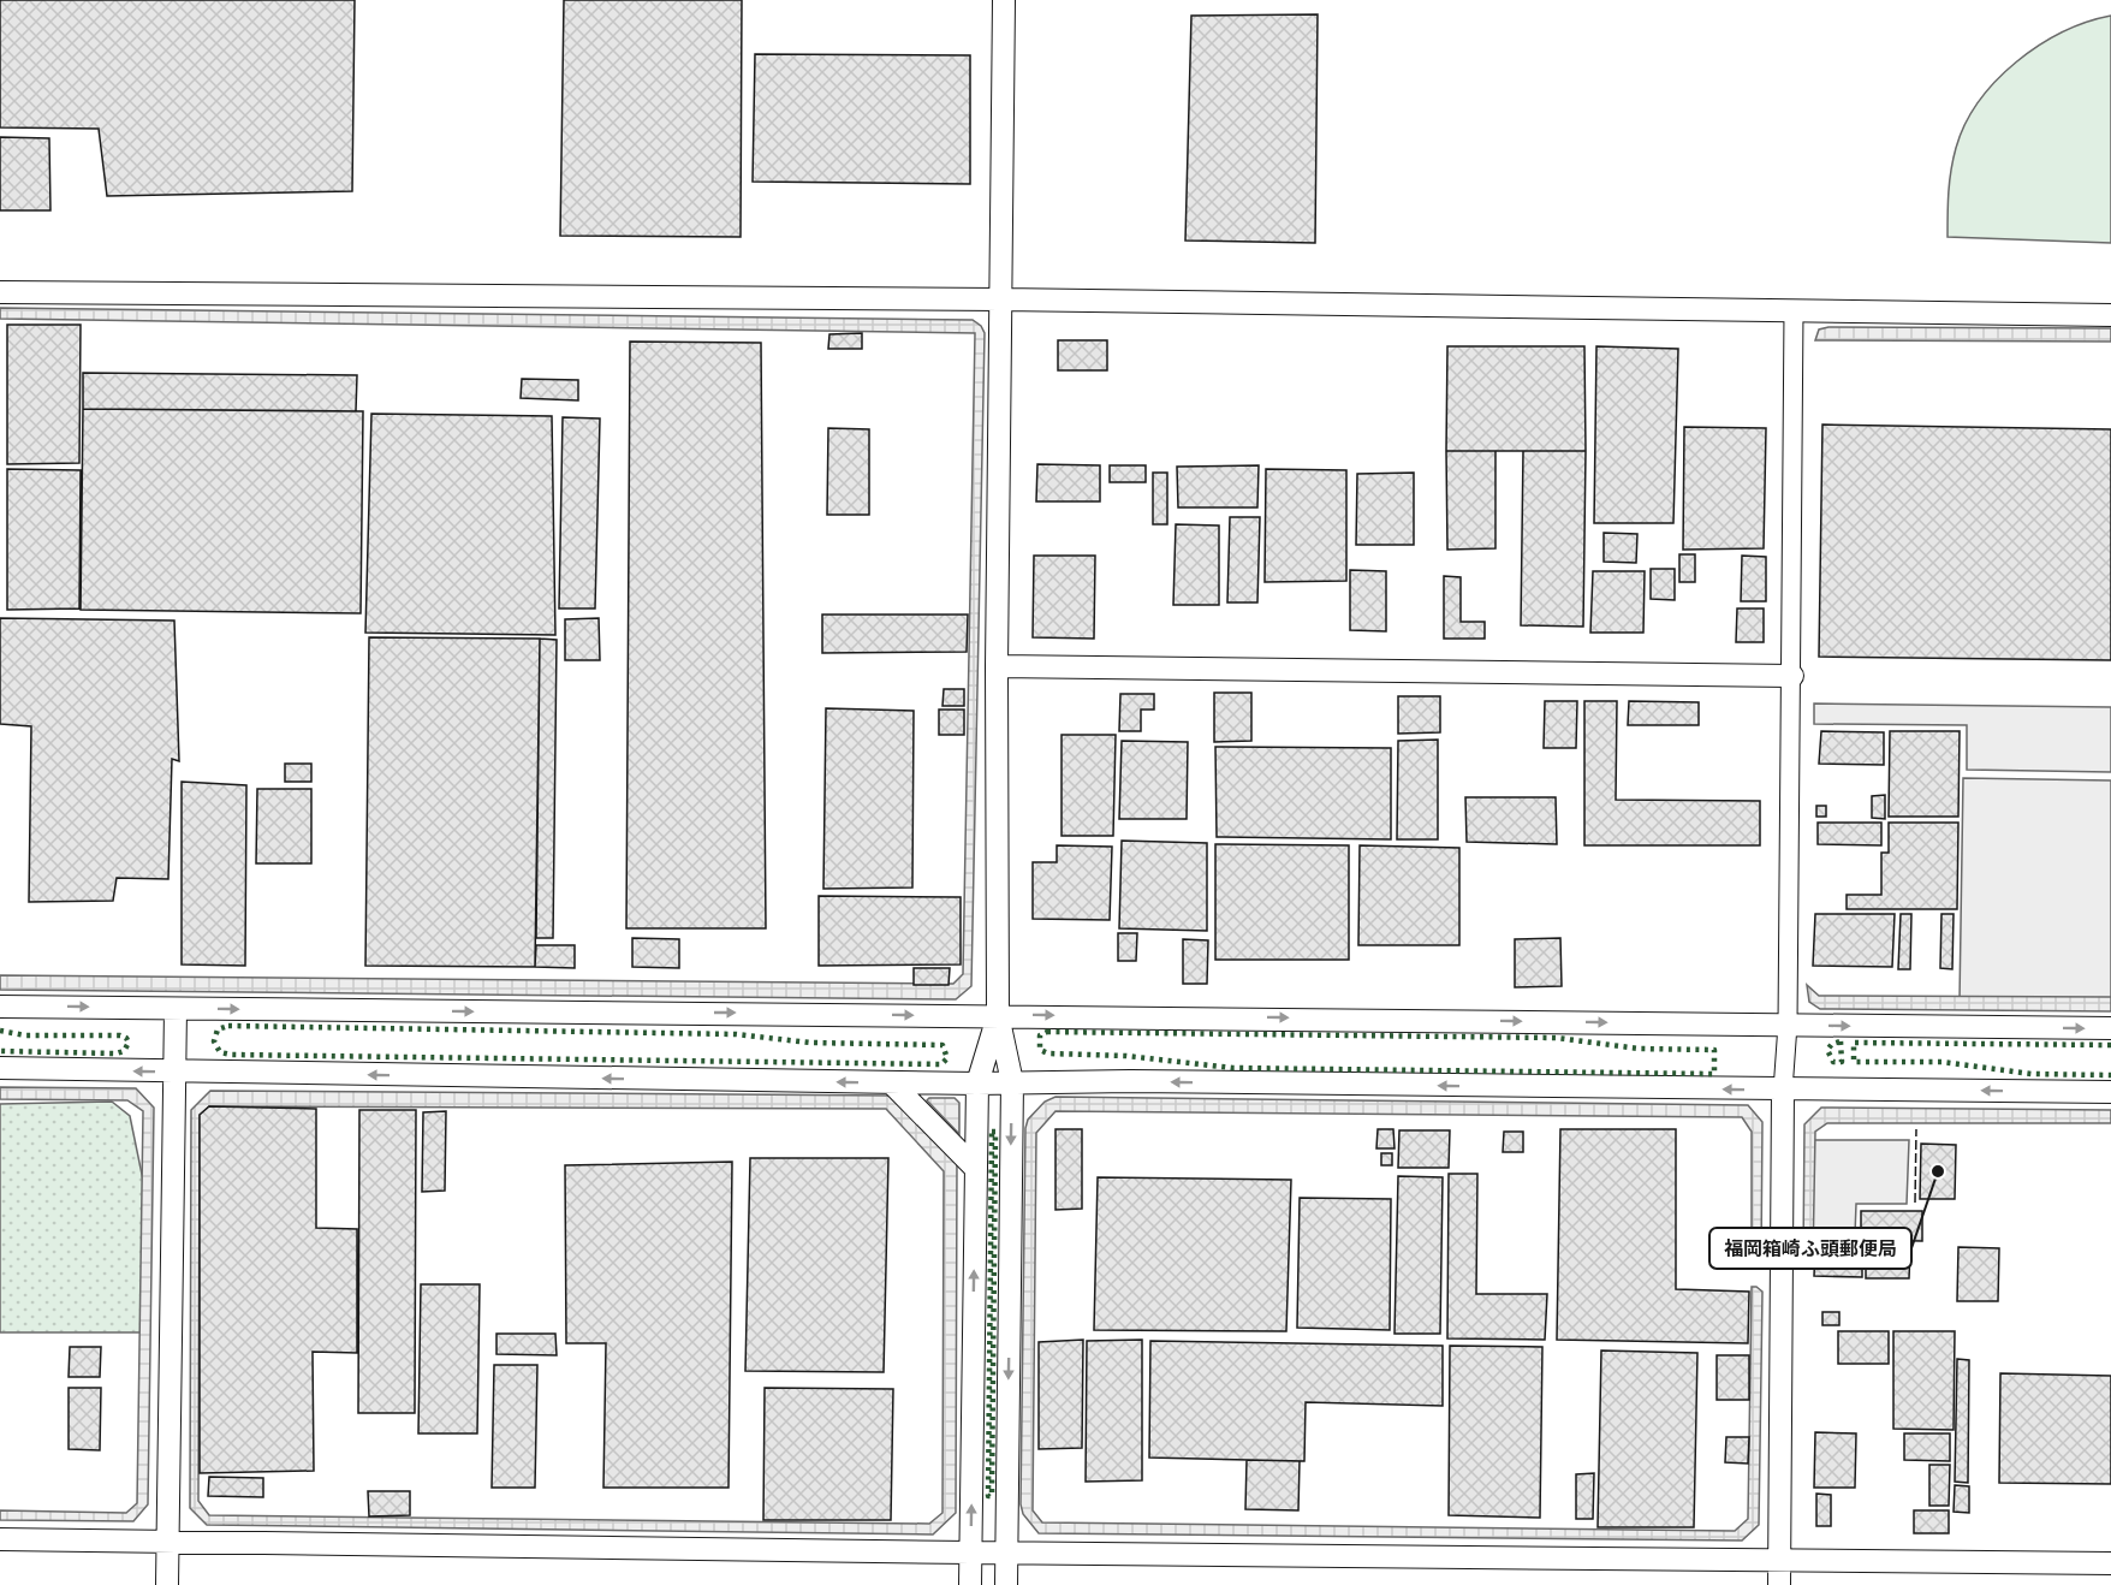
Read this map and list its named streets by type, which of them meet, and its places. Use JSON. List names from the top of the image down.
{
  "places": ["福岡箱崎ふ頭郵便局"]
}
